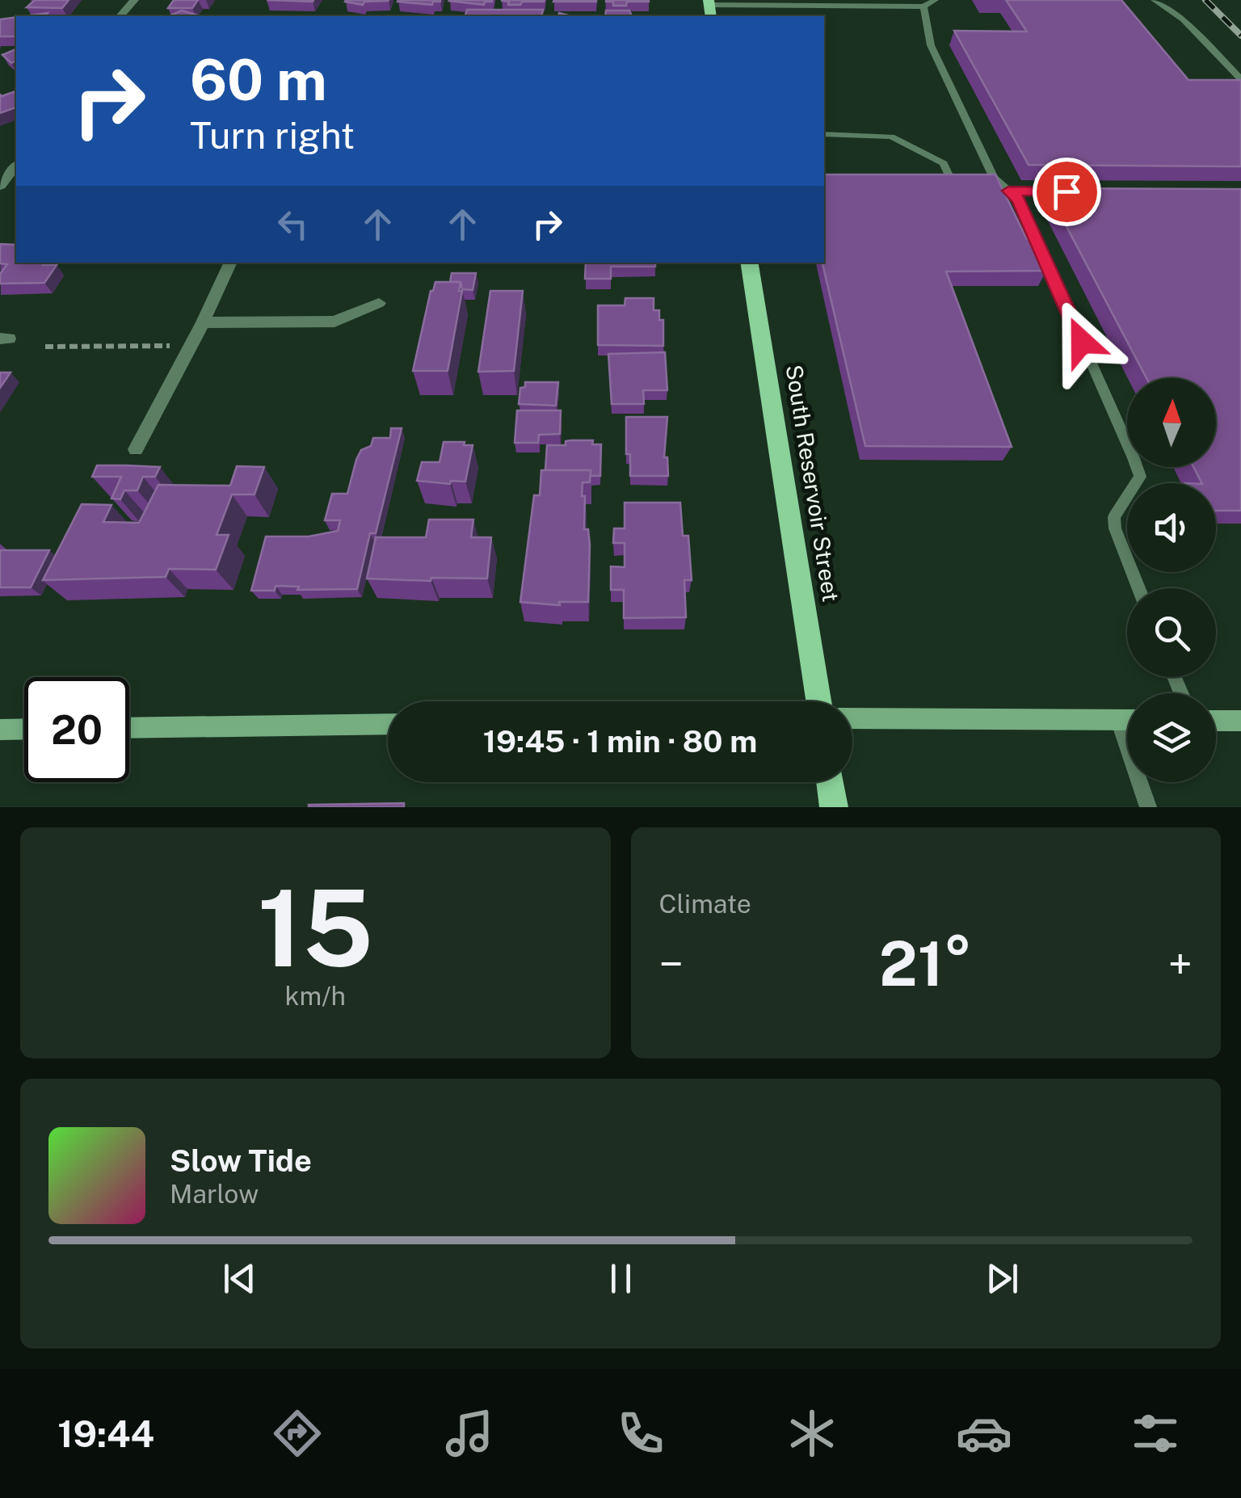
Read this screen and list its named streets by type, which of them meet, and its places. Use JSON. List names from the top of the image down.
{
  "streets": {
    "main road": ["South Reservoir Street"]
  },
  "north": "top",
  "page": {
    "turn": ["60 m", "Turn right"],
    "limit": "20",
    "trip": "19:45 · 1 min · 80 m",
    "tile": [
      ["15", "km/h"],
      "Climate"
    ],
    "heat": ["−", "21°", "+"],
    "song": ["Slow Tide", "Marlow"],
    "tabs": "19:44"
  }
}
